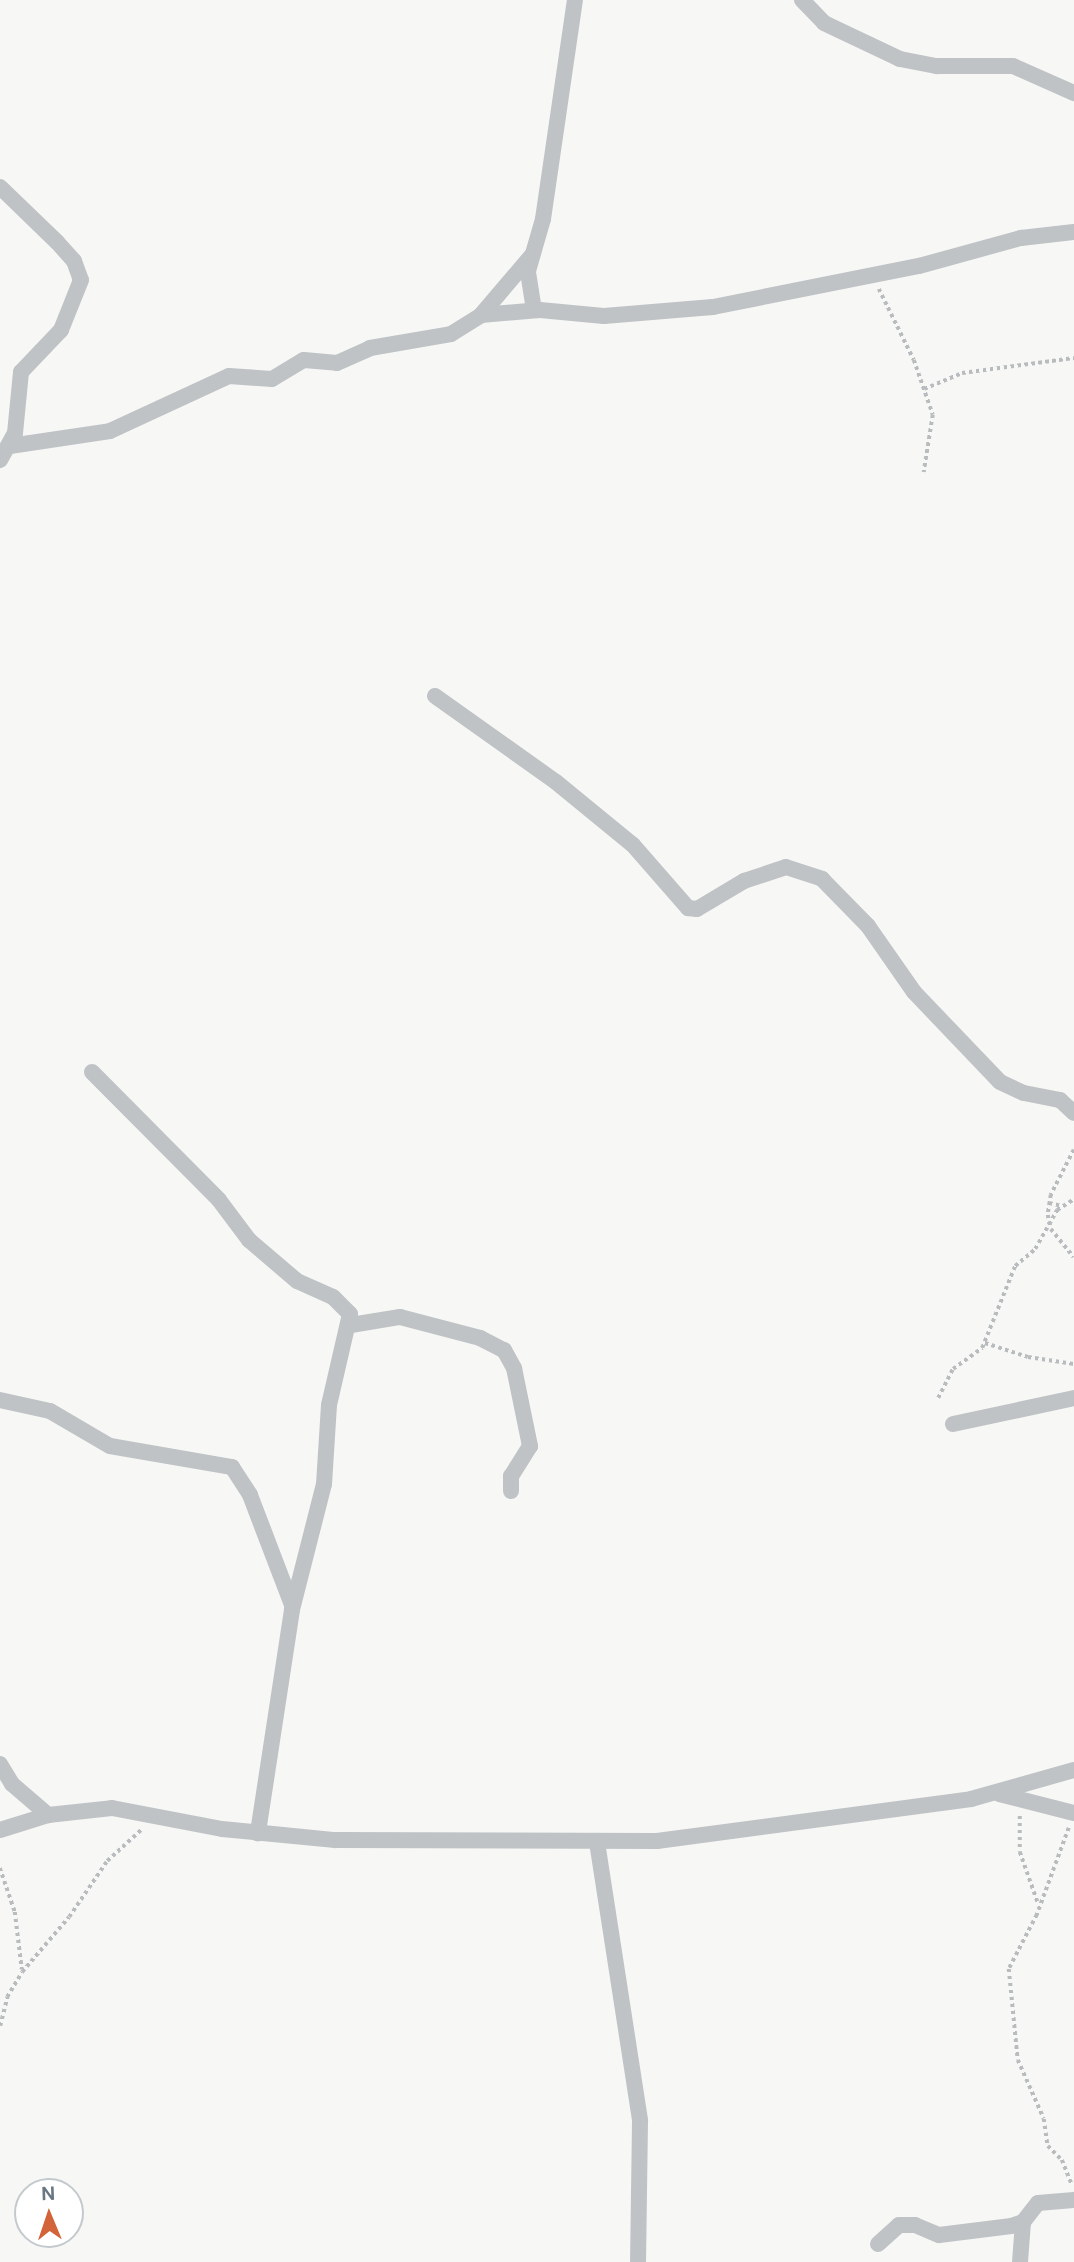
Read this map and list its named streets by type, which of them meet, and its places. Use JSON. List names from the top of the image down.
{
  "north": "top"
}
